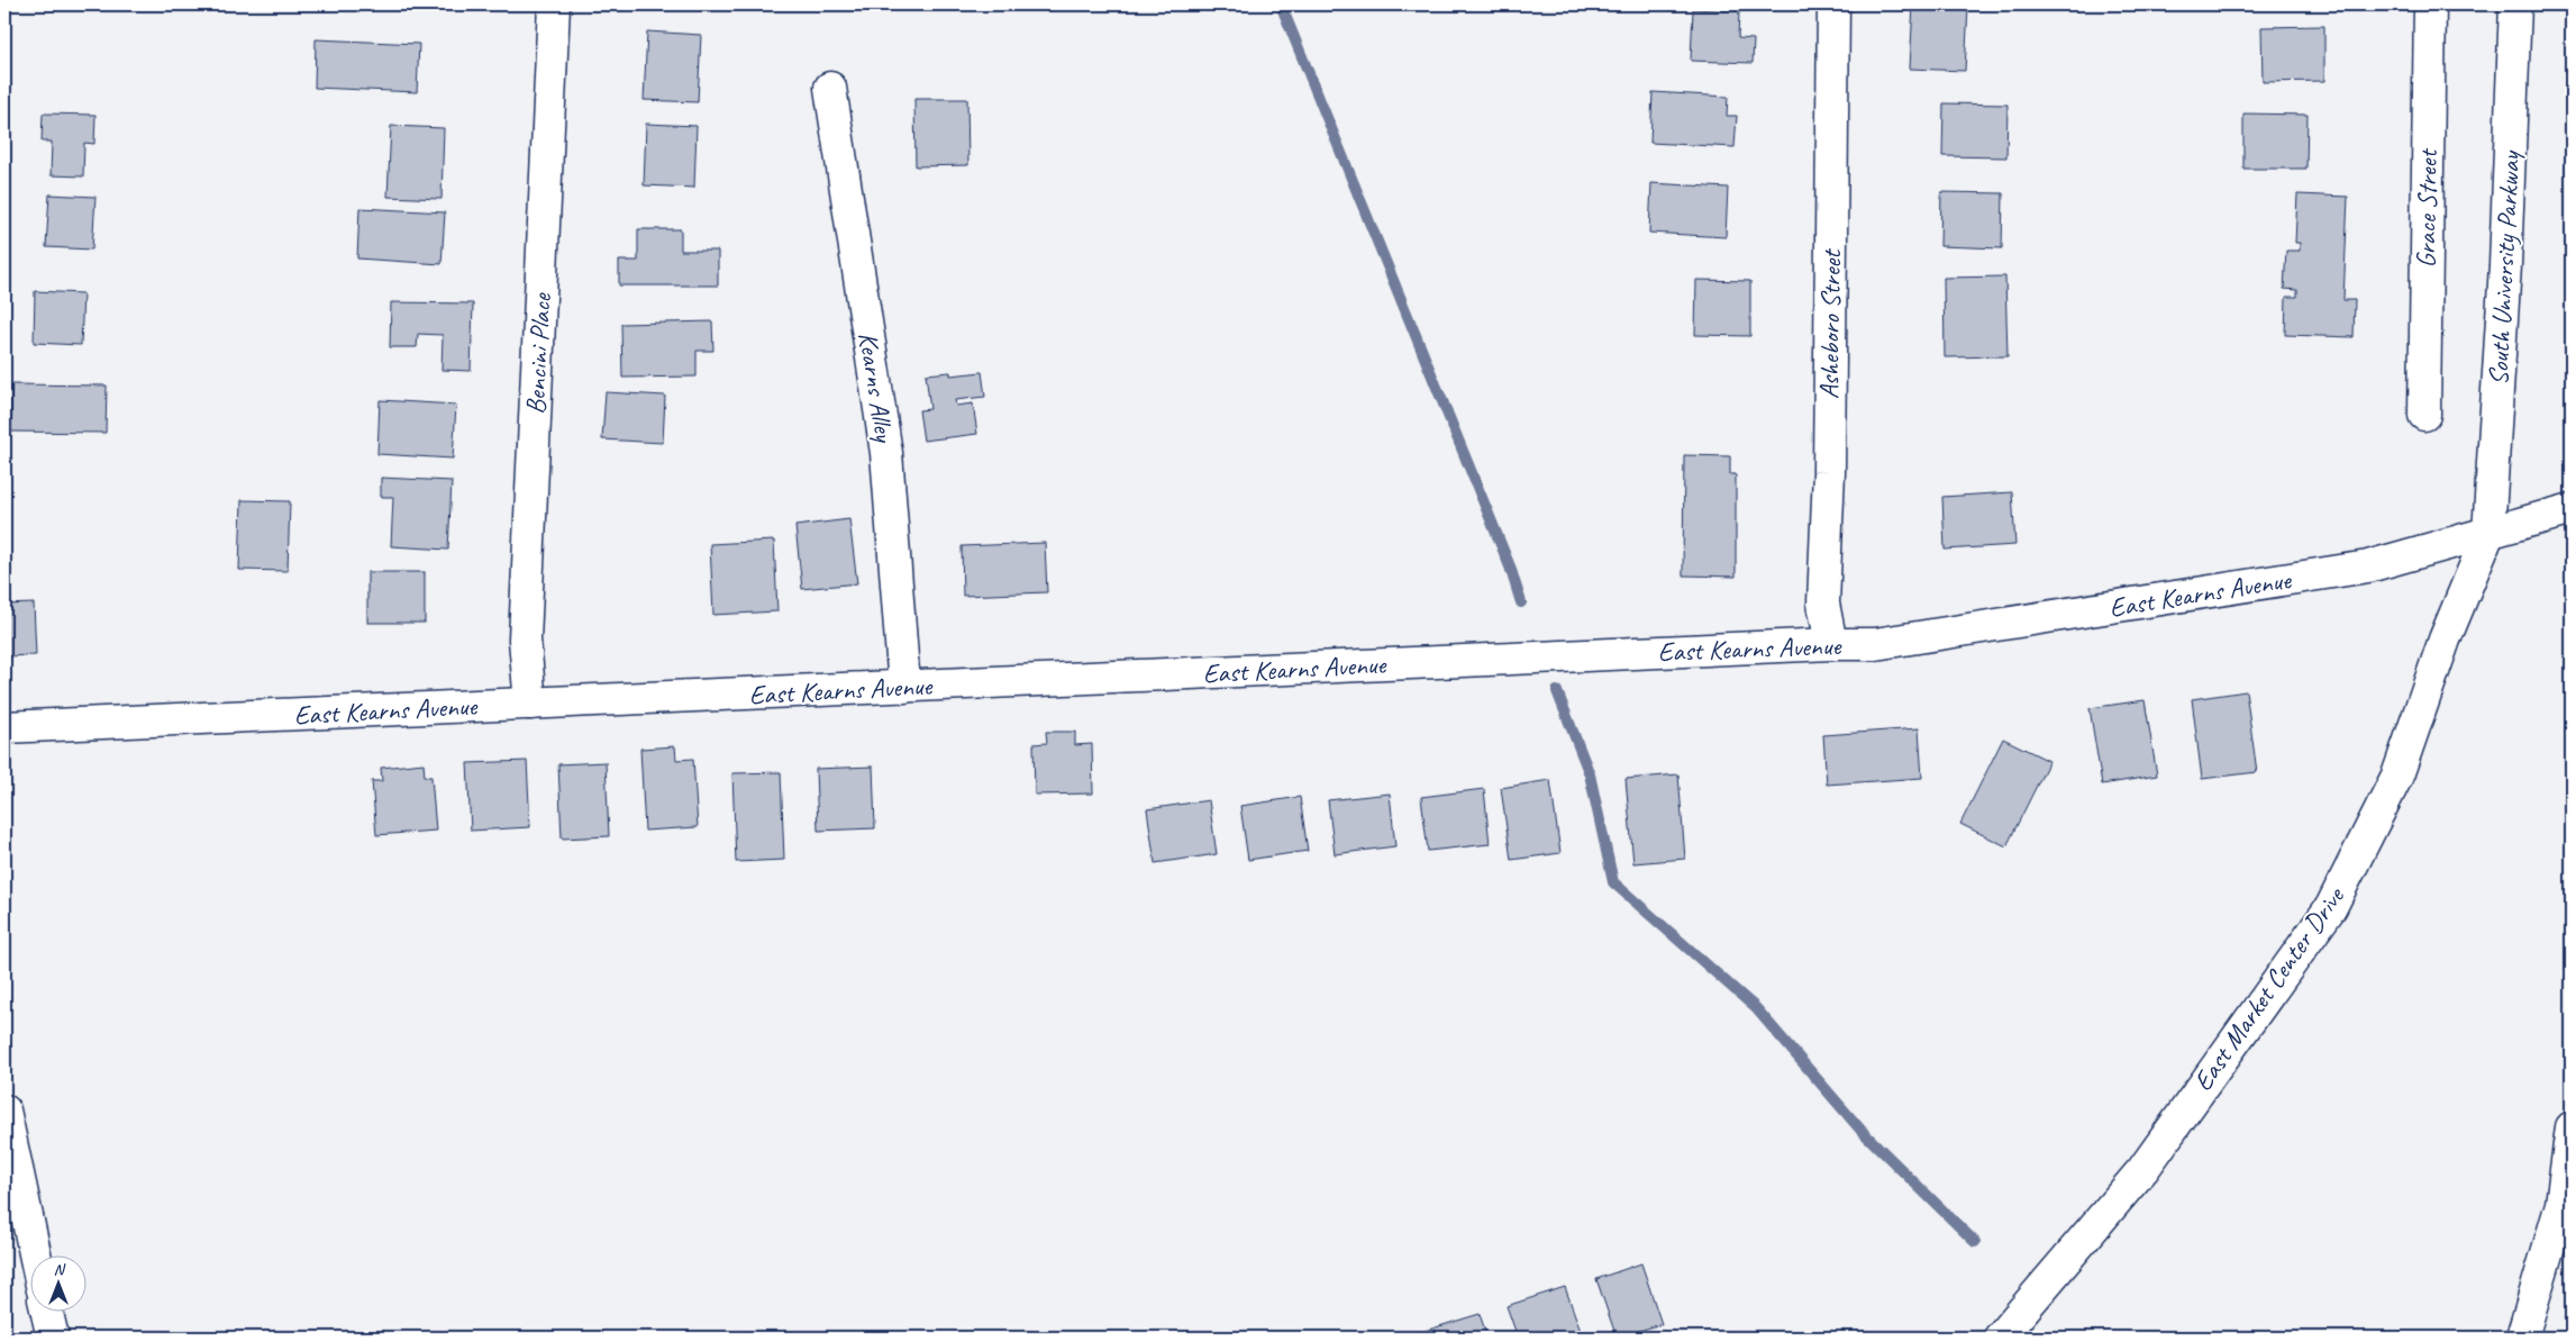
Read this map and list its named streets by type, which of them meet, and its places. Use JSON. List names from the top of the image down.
{
  "streets": {
    "street": [
      "Grace Street",
      "South University Parkway",
      "Asheboro Street",
      "Bencini Place",
      "Kearns Alley",
      "East Kearns Avenue",
      "East Market Center Drive"
    ]
  },
  "crossings": [
    ["South University Parkway", "East Kearns Avenue"],
    ["South University Parkway", "East Market Center Drive"],
    ["Asheboro Street", "East Kearns Avenue"],
    ["Bencini Place", "East Kearns Avenue"],
    ["Kearns Alley", "East Kearns Avenue"],
    ["East Kearns Avenue", "East Market Center Drive"]
  ],
  "north": "top"
}
